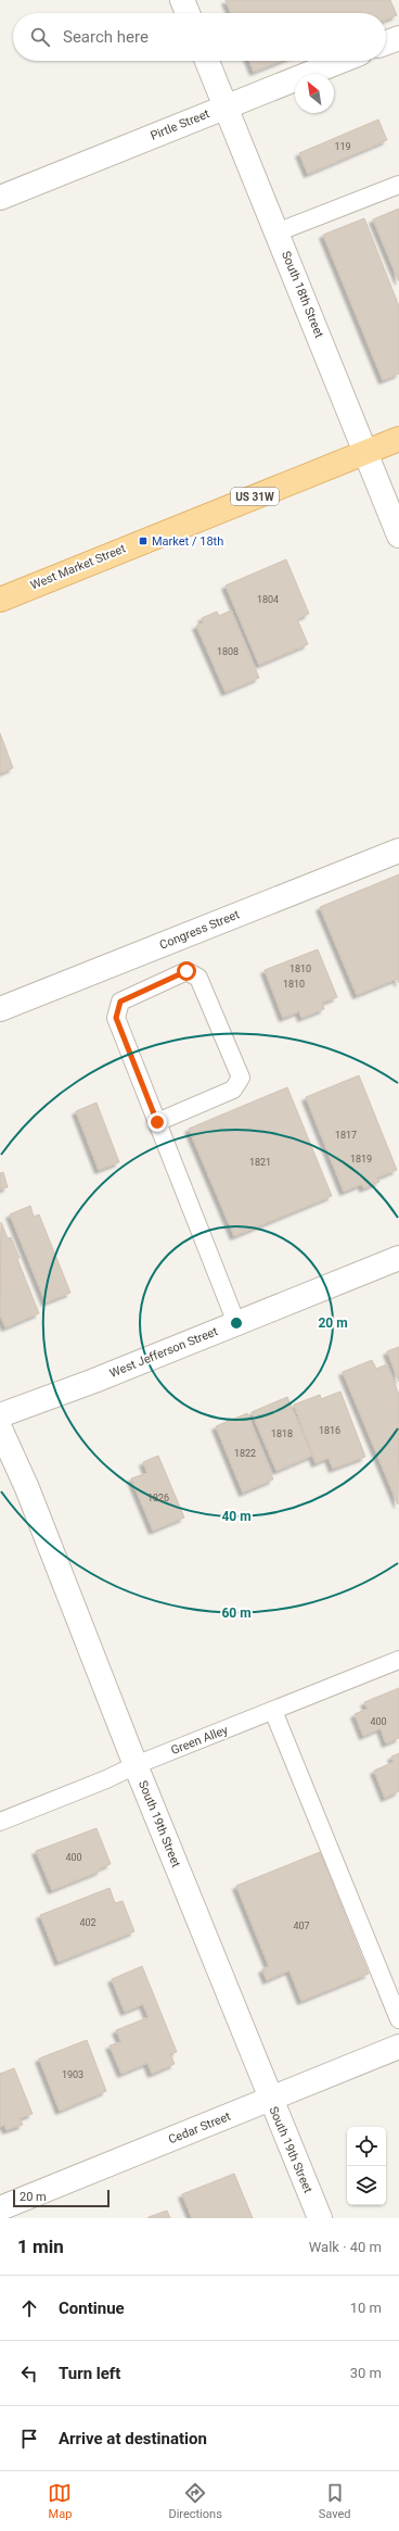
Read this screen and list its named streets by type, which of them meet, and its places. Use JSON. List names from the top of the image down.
{
  "streets": {
    "main road": ["US 31W", "West Market Street"],
    "street": [
      "Pirtle Street",
      "South 18th Street",
      "Congress Street",
      "West Jefferson Street",
      "South 19th Street",
      "Cedar Street"
    ],
    "lane": ["Green Alley"]
  },
  "crossings": [
    ["Pirtle Street", "South 18th Street"],
    ["South 18th Street", "West Market Street"],
    ["Green Alley", "South 19th Street"],
    ["South 19th Street", "Cedar Street"]
  ],
  "places": {
    "transit": ["Market / 18th"]
  },
  "house_numbers": [
    "119",
    "1804",
    "1808",
    "1810",
    "1810",
    "1817",
    "1819",
    "1821",
    "1816",
    "1818",
    "1822",
    "1826",
    "400",
    "400",
    "402",
    "407",
    "1903"
  ],
  "scale_bar": "20 m",
  "north": "top left",
  "page": {
    "search": "Search here",
    "scale": "20 m",
    "heading": ["1 min", "Walk · 40 m"],
    "list": [
      ["Continue", "10 m"],
      ["Turn left", "30 m"],
      "Arrive at destination"
    ],
    "nav": ["Map", "Directions", "Saved"]
  },
  "rings": ["20 m", "40 m", "60 m"]
}
